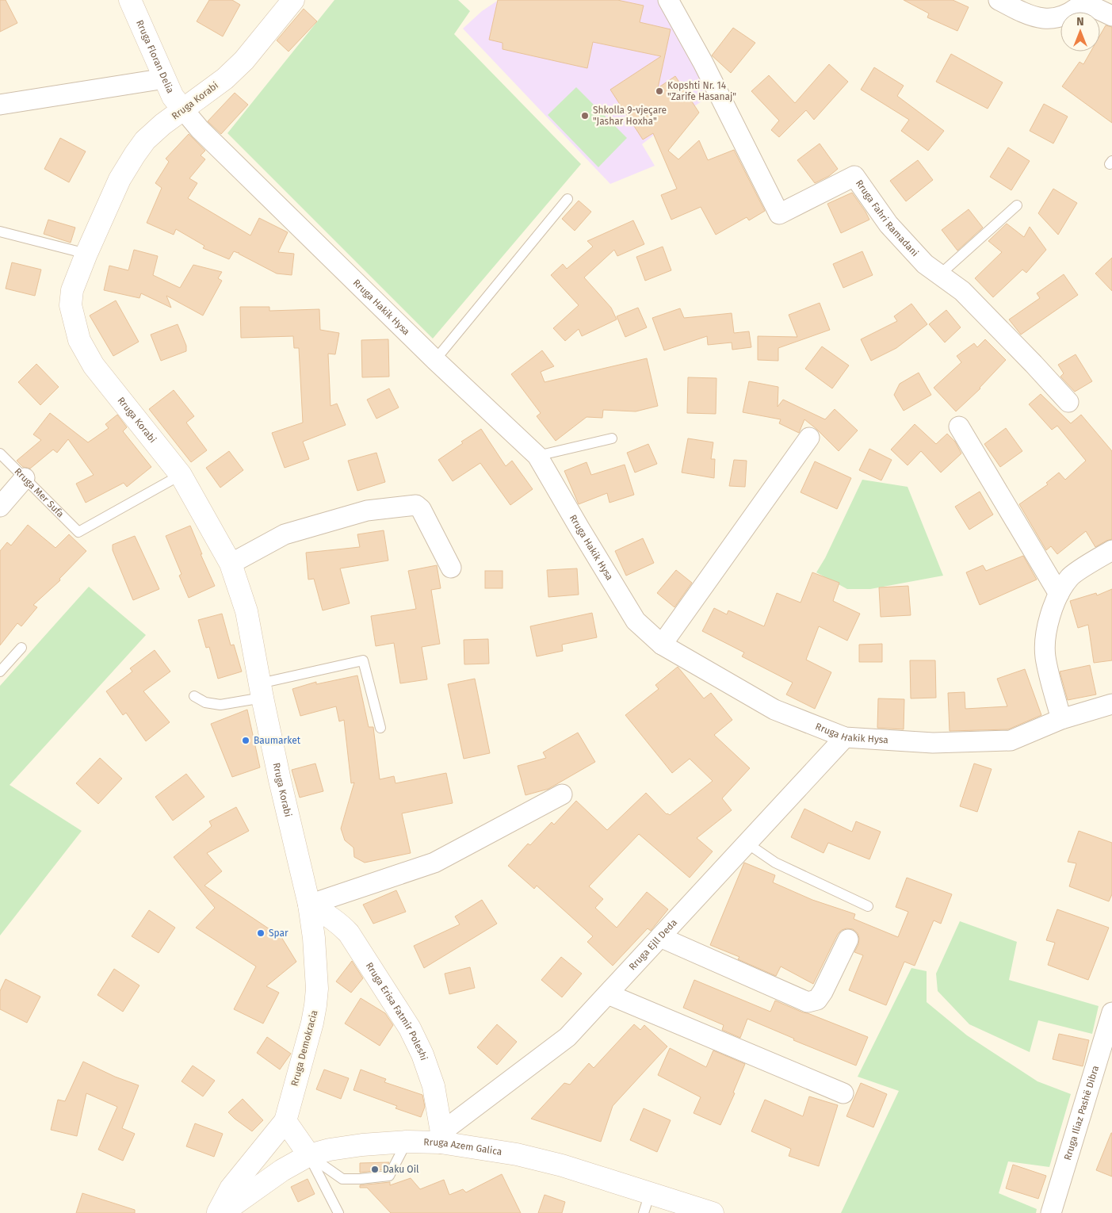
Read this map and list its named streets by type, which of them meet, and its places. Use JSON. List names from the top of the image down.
{
  "streets": {
    "street": [
      "Rruga Floran Delia",
      "Rruga Korabi",
      "Rruga Fahri Ramadani",
      "Rruga Hakik Hysa",
      "Rruga Ejll Deda",
      "Rruga Erisa Fatmir Poleshi",
      "Rruga Demokracia",
      "Rruga Iliaz Pashë Dibra",
      "Rruga Azem Galica"
    ],
    "lane": ["Rruga Mer Sufa"]
  },
  "crossings": [
    ["Rruga Floran Delia", "Rruga Korabi"],
    ["Rruga Floran Delia", "Rruga Hakik Hysa"],
    ["Rruga Korabi", "Rruga Hakik Hysa"],
    ["Rruga Korabi", "Rruga Mer Sufa"],
    ["Rruga Korabi", "Rruga Erisa Fatmir Poleshi"],
    ["Rruga Korabi", "Rruga Demokracia"],
    ["Rruga Hakik Hysa", "Rruga Ejll Deda"],
    ["Rruga Ejll Deda", "Rruga Erisa Fatmir Poleshi"],
    ["Rruga Ejll Deda", "Rruga Azem Galica"],
    ["Rruga Erisa Fatmir Poleshi", "Rruga Demokracia"],
    ["Rruga Erisa Fatmir Poleshi", "Rruga Azem Galica"]
  ],
  "places": [
    "Kopshti Nr. 14 \"Zarife Hasanaj\"",
    "Shkolla 9-vjeçare \"Jashar Hoxha\"",
    "Baumarket",
    "Spar",
    "Daku Oil"
  ],
  "north": "top"
}
